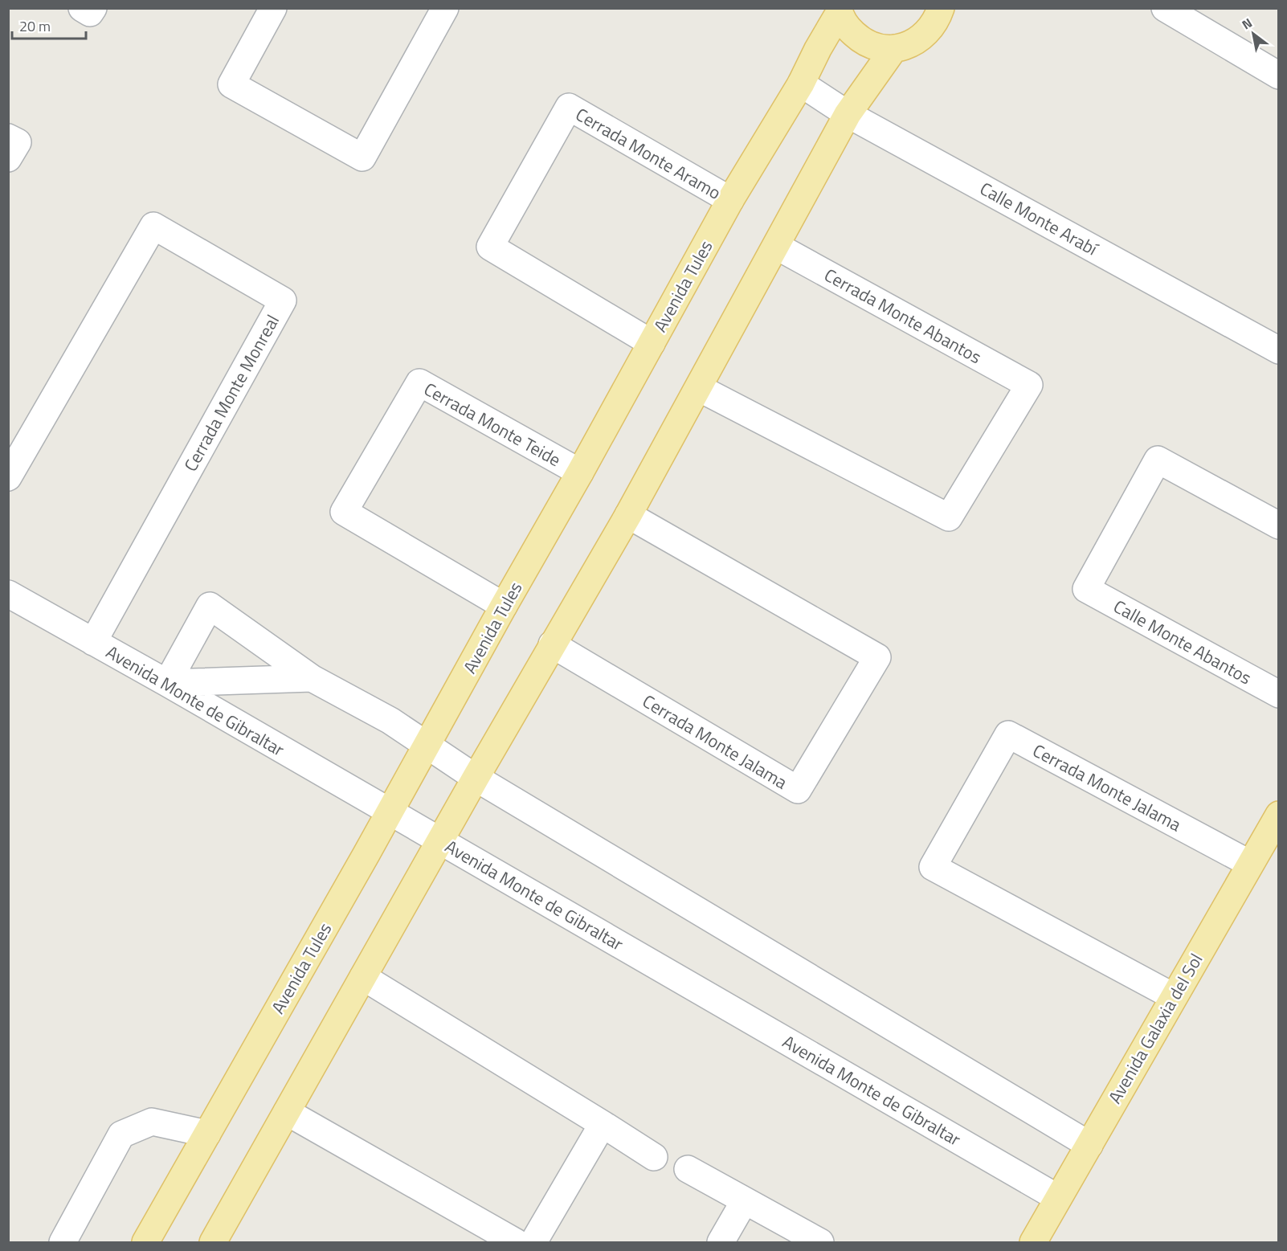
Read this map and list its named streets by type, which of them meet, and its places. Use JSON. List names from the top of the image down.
{
  "streets": {
    "main road": ["Avenida Tules", "Avenida Galaxia del Sol"],
    "street": [
      "Cerrada Monte Aramo",
      "Calle Monte Arabí",
      "Cerrada Monte Abantos",
      "Cerrada Monte Monreal",
      "Cerrada Monte Teide",
      "Calle Monte Abantos",
      "Avenida Monte de Gibraltar",
      "Cerrada Monte Jalama"
    ]
  },
  "crossings": [
    ["Cerrada Monte Aramo", "Avenida Tules"],
    ["Calle Monte Arabí", "Avenida Tules"],
    ["Avenida Tules", "Cerrada Monte Teide"],
    ["Avenida Tules", "Avenida Monte de Gibraltar"],
    ["Cerrada Monte Monreal", "Avenida Monte de Gibraltar"],
    ["Avenida Monte de Gibraltar", "Avenida Galaxia del Sol"],
    ["Cerrada Monte Jalama", "Avenida Galaxia del Sol"]
  ],
  "scale_bar": "20 m",
  "north": "top left"
}
